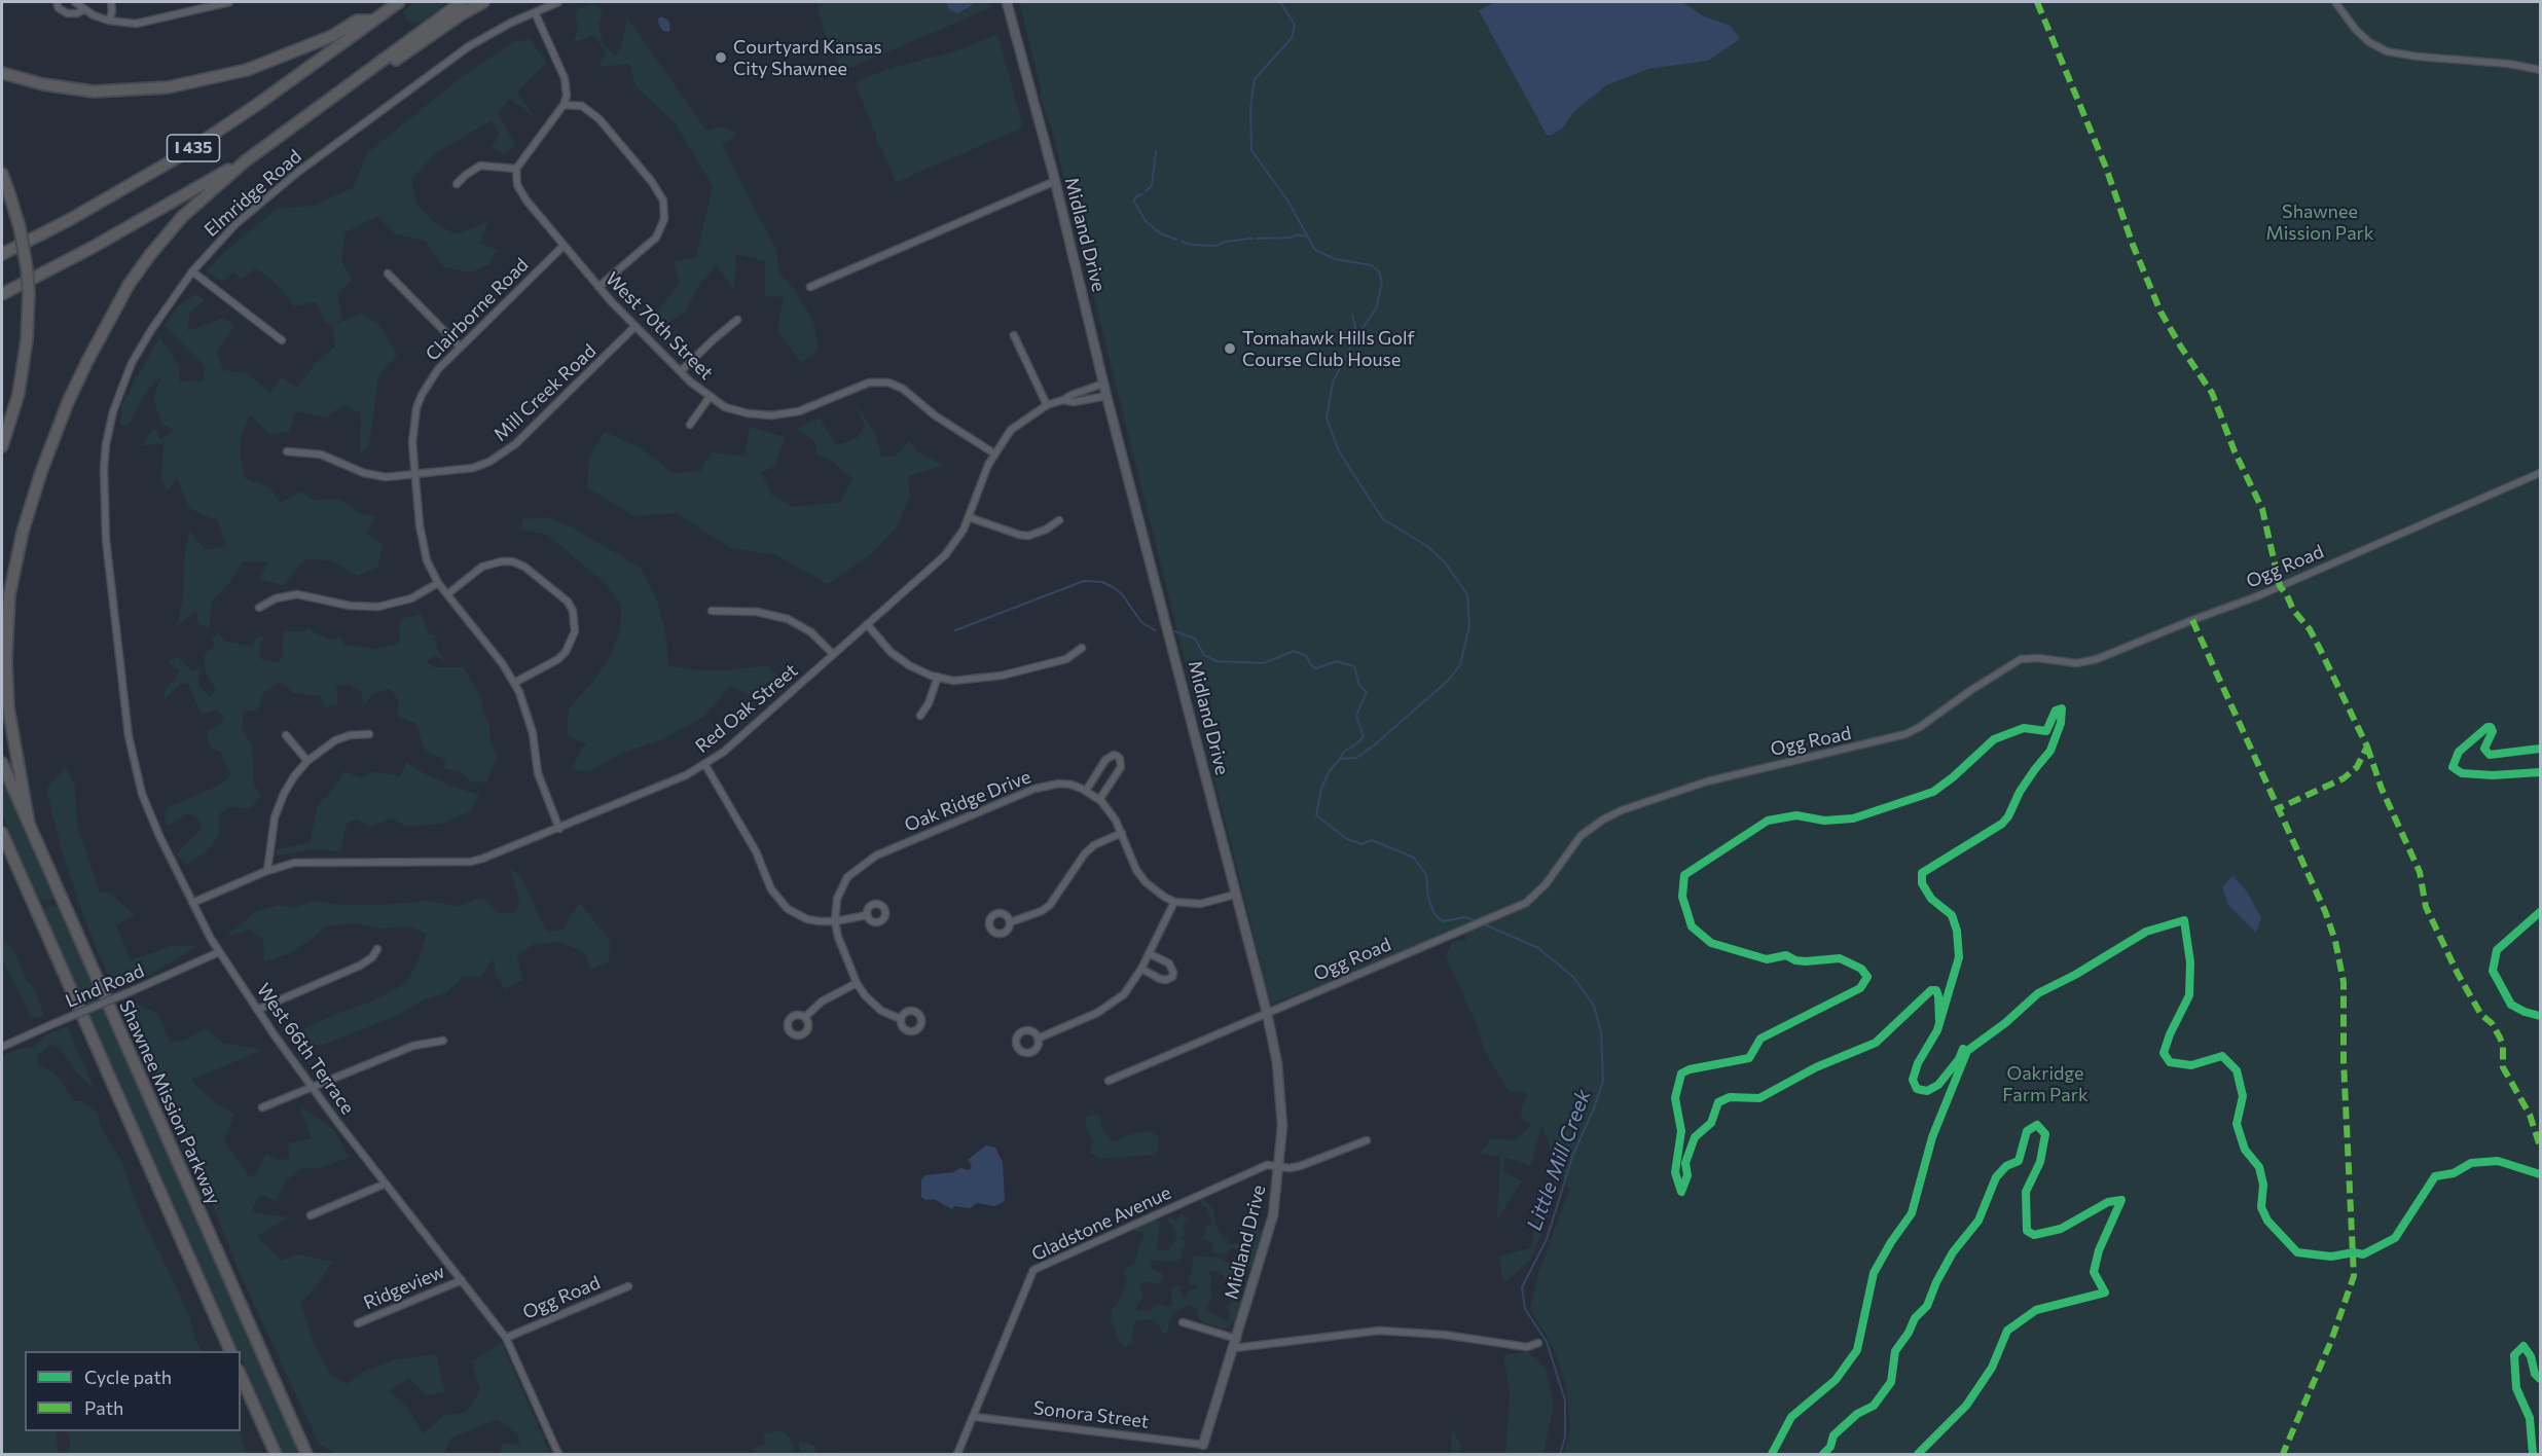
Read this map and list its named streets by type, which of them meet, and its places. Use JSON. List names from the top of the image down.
{
  "streets": {
    "highway": ["I 435", "Shawnee Mission Parkway"],
    "main road": ["Midland Drive"],
    "street": [
      "Elmridge Road",
      "Clairborne Road",
      "West 70th Street",
      "Mill Creek Road",
      "Ogg Road",
      "Red Oak Street",
      "Oak Ridge Drive",
      "Lind Road",
      "West 66th Terrace",
      "Gladstone Avenue",
      "Ridgeview",
      "Sonora Street"
    ]
  },
  "crossings": [
    ["Elmridge Road", "West 66th Terrace"],
    ["Midland Drive", "Ogg Road"],
    ["Midland Drive", "Red Oak Street"],
    ["Midland Drive", "Gladstone Avenue"],
    ["Midland Drive", "Sonora Street"],
    ["Clairborne Road", "West 70th Street"],
    ["Clairborne Road", "Mill Creek Road"],
    ["West 70th Street", "Mill Creek Road"],
    ["West 70th Street", "Red Oak Street"],
    ["Ogg Road", "West 66th Terrace"],
    ["Red Oak Street", "West 66th Terrace"],
    ["Lind Road", "West 66th Terrace"],
    ["West 66th Terrace", "Ridgeview"],
    ["Gladstone Avenue", "Sonora Street"]
  ],
  "water": ["Little Mill Creek"],
  "parks": ["Shawnee Mission Park", "Oakridge Farm Park"],
  "places": ["Courtyard Kansas City Shawnee", "Tomahawk Hills Golf Course Club House"],
  "legend": ["Cycle path", "Path"]
}
